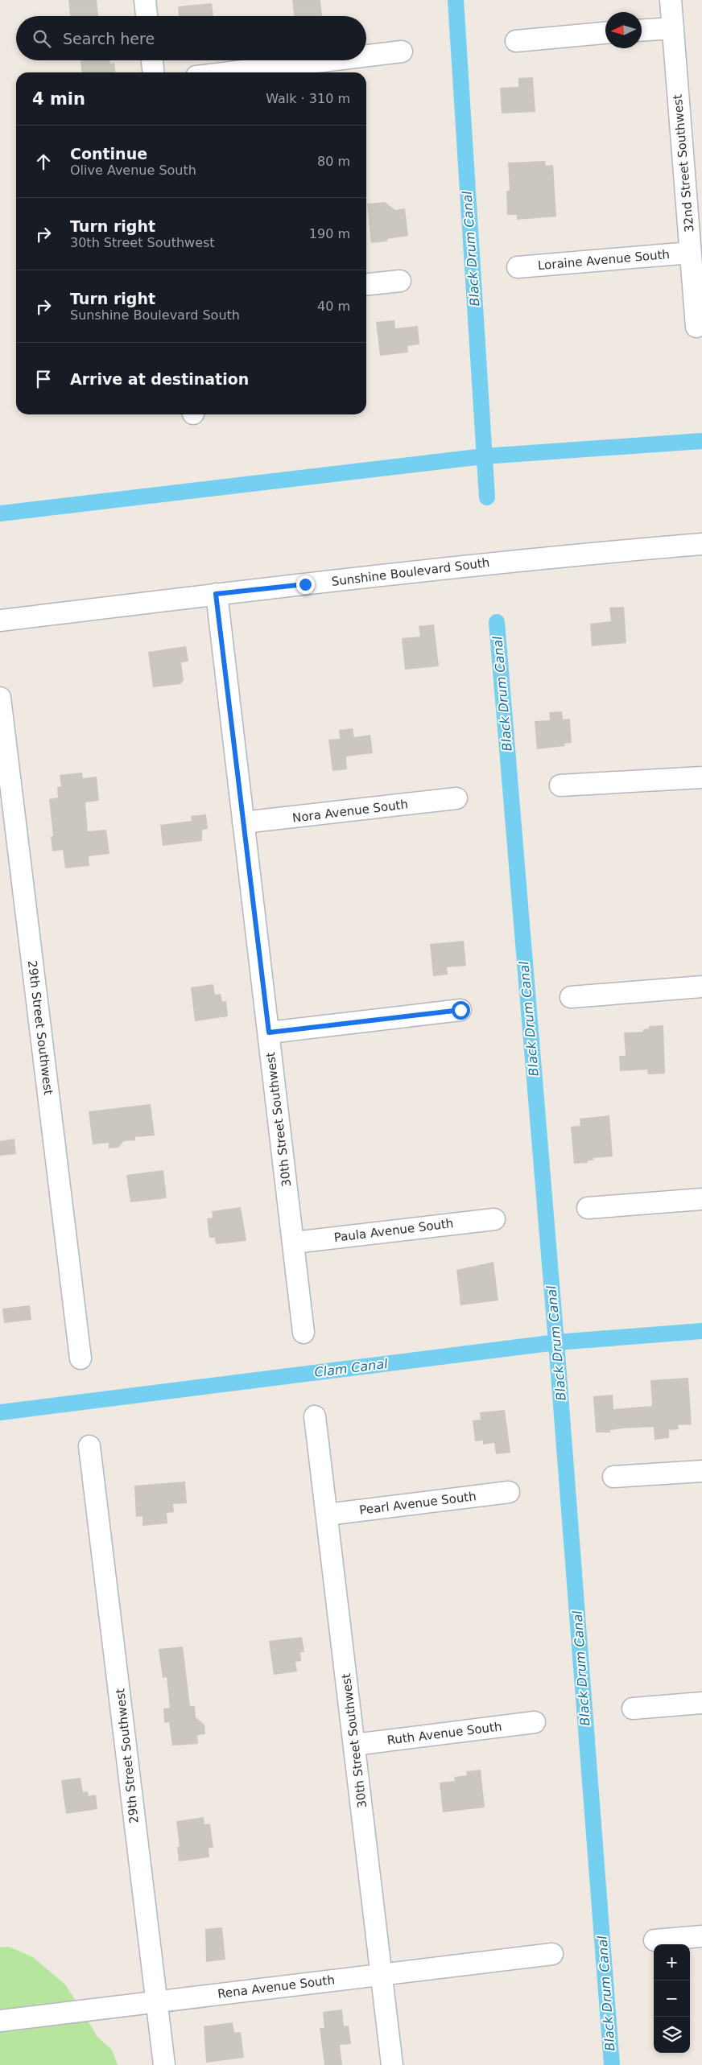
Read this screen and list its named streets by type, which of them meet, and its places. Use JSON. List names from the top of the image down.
{
  "streets": {
    "street": [
      "32nd Street Southwest",
      "Loraine Avenue South",
      "Sunshine Boulevard South",
      "Nora Avenue South",
      "29th Street Southwest",
      "30th Street Southwest",
      "Paula Avenue South",
      "Pearl Avenue South",
      "Ruth Avenue South",
      "Rena Avenue South"
    ]
  },
  "crossings": [
    ["32nd Street Southwest", "Loraine Avenue South"],
    ["Sunshine Boulevard South", "30th Street Southwest"],
    ["Nora Avenue South", "30th Street Southwest"],
    ["29th Street Southwest", "Rena Avenue South"],
    ["30th Street Southwest", "Paula Avenue South"],
    ["30th Street Southwest", "Pearl Avenue South"],
    ["30th Street Southwest", "Ruth Avenue South"],
    ["30th Street Southwest", "Rena Avenue South"]
  ],
  "water": ["Black Drum Canal", "Clam Canal"],
  "north": "left",
  "page": {
    "search": "Search here",
    "heading": ["4 min", "Walk · 310 m"],
    "list": [
      ["Continue", "Olive Avenue South", "80 m"],
      ["Turn right", "30th Street Southwest", "190 m"],
      ["Turn right", "Sunshine Boulevard South", "40 m"],
      "Arrive at destination"
    ],
    "map_buttons": ["+", "−"]
  }
}
